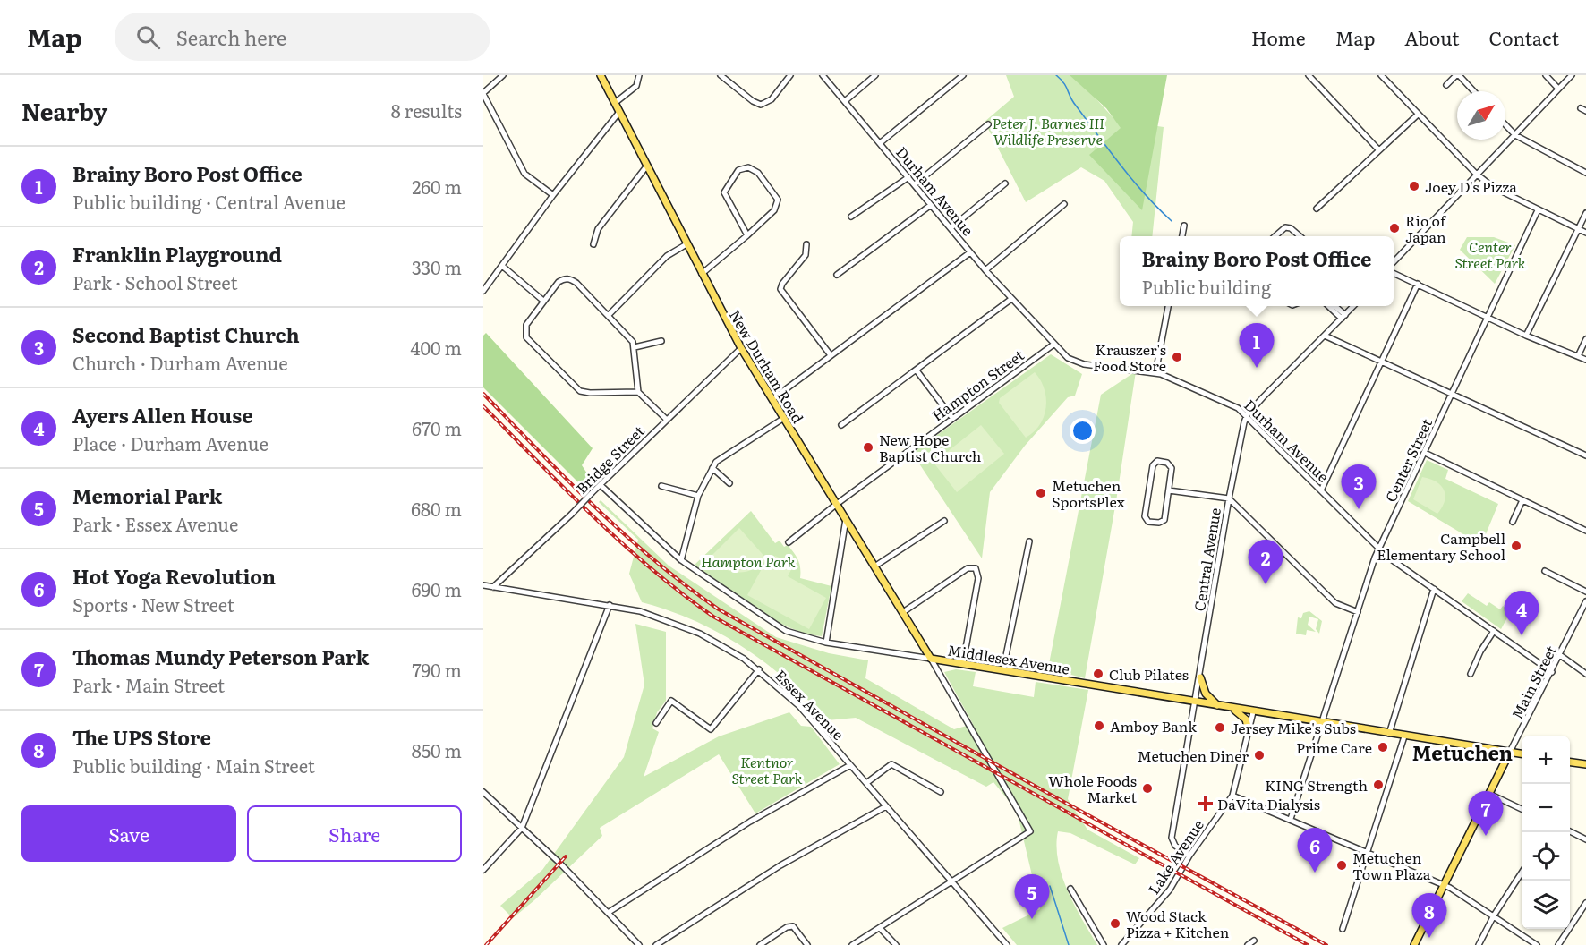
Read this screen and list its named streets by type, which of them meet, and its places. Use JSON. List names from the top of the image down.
{
  "streets": {
    "main road": ["New Durham Road", "Middlesex Avenue", "Main Street"],
    "street": [
      "Durham Avenue",
      "Hampton Street",
      "Bridge Street",
      "Center Street",
      "Central Avenue",
      "Essex Avenue",
      "Lake Avenue"
    ]
  },
  "crossings": [
    ["Durham Avenue", "Hampton Street"],
    ["Durham Avenue", "Center Street"],
    ["Durham Avenue", "Central Avenue"],
    ["Durham Avenue", "Main Street"],
    ["New Durham Road", "Hampton Street"],
    ["New Durham Road", "Bridge Street"],
    ["New Durham Road", "Middlesex Avenue"],
    ["Bridge Street", "Middlesex Avenue"],
    ["Bridge Street", "Essex Avenue"],
    ["Center Street", "Middlesex Avenue"],
    ["Central Avenue", "Middlesex Avenue"],
    ["Central Avenue", "Lake Avenue"],
    ["Middlesex Avenue", "Main Street"],
    ["Middlesex Avenue", "Lake Avenue"]
  ],
  "districts": ["Metuchen"],
  "parks": [
    "Peter J. Barnes III Wildlife Preserve",
    "Center Street Park",
    "Hampton Park",
    "Kentnor Street Park"
  ],
  "places": {
    "other": [
      "Joey D's Pizza",
      "Rio of Japan",
      "Krauszer's Food Store",
      "New Hope Baptist Church",
      "Metuchen SportsPlex",
      "Campbell Elementary School",
      "Club Pilates",
      "Amboy Bank",
      "Jersey Mike's Subs",
      "Prime Care",
      "Metuchen Diner",
      "KING Strength",
      "Whole Foods Market",
      "Metuchen Town Plaza",
      "Wood Stack Pizza + Kitchen"
    ],
    "health": ["DaVita Dialysis"]
  },
  "north": "top right",
  "page": {
    "header": "Map",
    "search": "Search here",
    "nav": [
      "Home",
      "Map",
      "About",
      "Contact"
    ],
    "heading": ["Nearby", "8 results"],
    "list": [
      {
        "mark": "1",
        "name": "Brainy Boro Post Office",
        "note": "Public building · Central Avenue",
        "value": "260 m"
      },
      {
        "mark": "2",
        "name": "Franklin Playground",
        "note": "Park · School Street",
        "value": "330 m"
      },
      {
        "mark": "3",
        "name": "Second Baptist Church",
        "note": "Church · Durham Avenue",
        "value": "400 m"
      },
      {
        "mark": "4",
        "name": "Ayers Allen House",
        "note": "Place · Durham Avenue",
        "value": "670 m"
      },
      {
        "mark": "5",
        "name": "Memorial Park",
        "note": "Park · Essex Avenue",
        "value": "680 m"
      },
      {
        "mark": "6",
        "name": "Hot Yoga Revolution",
        "note": "Sports · New Street",
        "value": "690 m"
      },
      {
        "mark": "7",
        "name": "Thomas Mundy Peterson Park",
        "note": "Park · Main Street",
        "value": "790 m"
      },
      {
        "mark": "8",
        "name": "The UPS Store",
        "note": "Public building · Main Street",
        "value": "850 m"
      }
    ],
    "popup": ["Brainy Boro Post Office", "Public building"],
    "pins": [
      "1",
      "3",
      "2",
      "4",
      "7",
      "6",
      "5",
      "8"
    ],
    "map_buttons": ["+", "−"],
    "buttons": ["Save", "Share"]
  }
}
